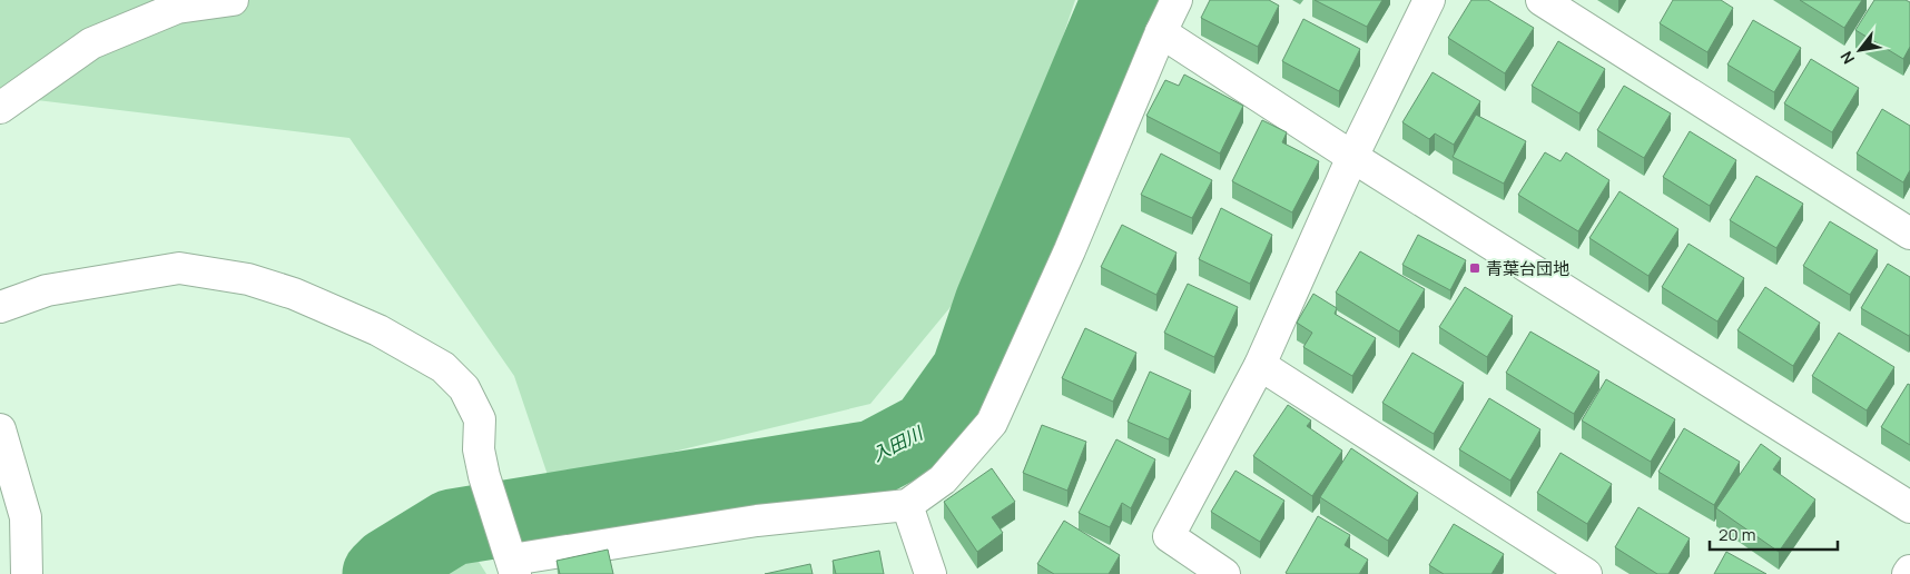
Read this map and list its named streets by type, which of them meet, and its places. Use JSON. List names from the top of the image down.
{
  "water": ["入田川"],
  "places": {
    "transit": ["青葉台団地"]
  },
  "scale_bar": "20 m",
  "north": "bottom left"
}
